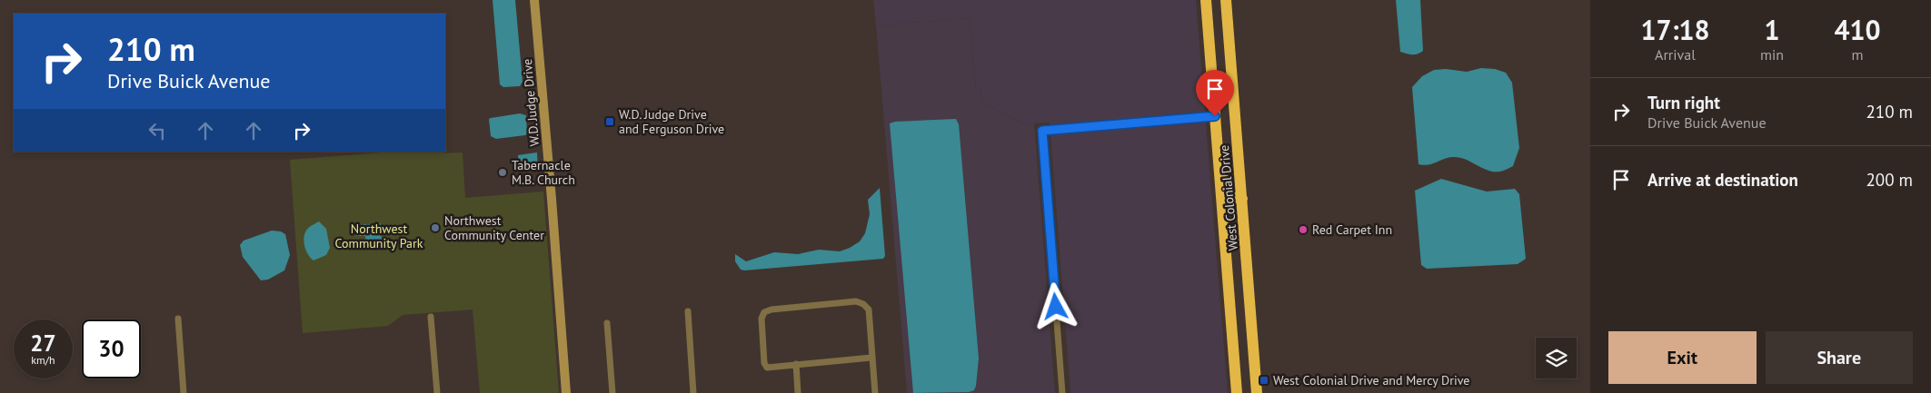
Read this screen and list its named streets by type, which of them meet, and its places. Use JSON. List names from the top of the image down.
{
  "streets": {
    "highway": ["West Colonial Drive"],
    "street": ["W.D. Judge Drive"]
  },
  "parks": ["Northwest Community Park"],
  "places": {
    "transit": ["W.D. Judge Drive and Ferguson Drive", "West Colonial Drive and Mercy Drive"],
    "other": ["Tabernacle M.B. Church", "Northwest Community Center", "Red Carpet Inn"]
  },
  "page": {
    "eta": [
      "17:18",
      "Arrival",
      "1",
      "min",
      "410",
      "m"
    ],
    "turn": ["210 m", "Drive Buick Avenue"],
    "list": [
      {
        "name": "Turn right",
        "note": "Drive Buick Avenue",
        "value": "210 m"
      },
      {
        "name": "Arrive at destination",
        "value": "200 m"
      }
    ],
    "speed": "27 km/h",
    "limit": "30",
    "buttons": ["Exit", "Share"]
  }
}
